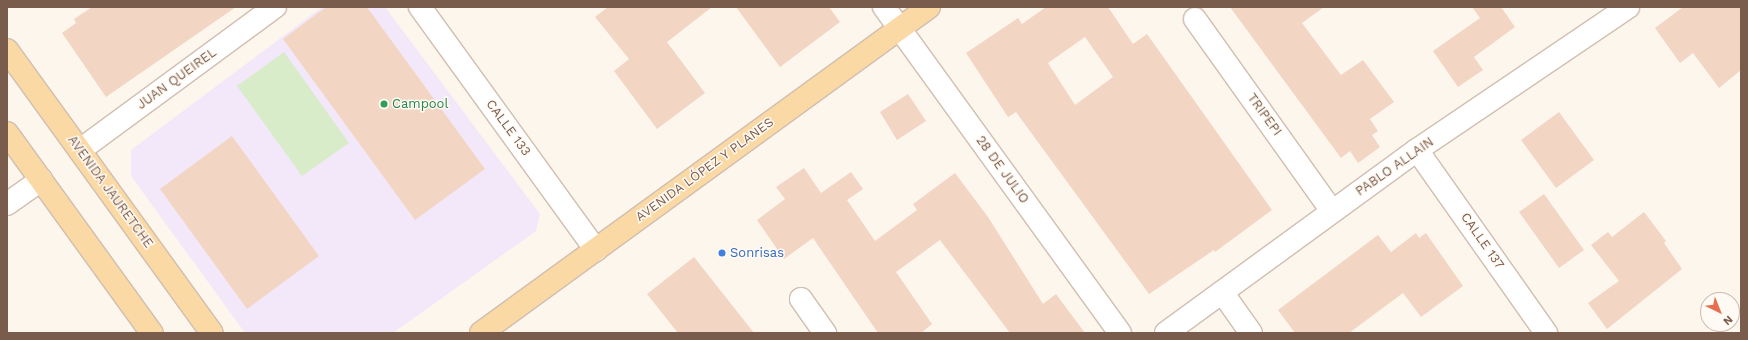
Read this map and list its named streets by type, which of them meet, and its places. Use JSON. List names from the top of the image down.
{
  "streets": {
    "main road": ["AVENIDA LÓPEZ Y PLANES", "AVENIDA JAURETCHE"],
    "street": [
      "JUAN QUEIREL",
      "TRIPEPI",
      "CALLE 133",
      "PABLO ALLAIN",
      "28 DE JULIO",
      "CALLE 137"
    ]
  },
  "crossings": [
    ["JUAN QUEIREL", "AVENIDA JAURETCHE"],
    ["TRIPEPI", "PABLO ALLAIN"],
    ["CALLE 133", "AVENIDA LÓPEZ Y PLANES"],
    ["PABLO ALLAIN", "CALLE 137"],
    ["AVENIDA LÓPEZ Y PLANES", "28 DE JULIO"]
  ],
  "places": ["Campool", "Sonrisas"],
  "north": "bottom right"
}
